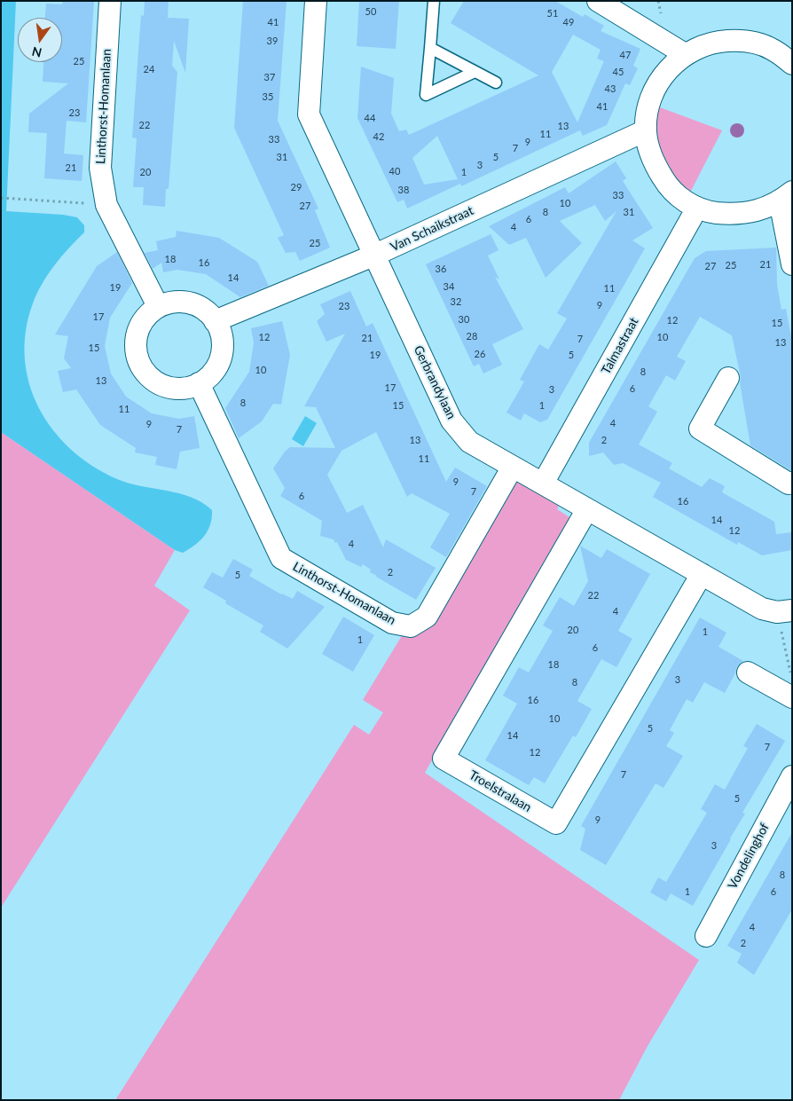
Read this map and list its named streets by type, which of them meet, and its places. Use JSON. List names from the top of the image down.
{
  "streets": {
    "street": [
      "Linthorst-Homanlaan",
      "Van Schaikstraat",
      "Talmastraat",
      "Gerbrandylaan",
      "Troelstralaan",
      "Vondelinghof"
    ]
  },
  "crossings": [
    ["Linthorst-Homanlaan", "Van Schaikstraat"],
    ["Linthorst-Homanlaan", "Gerbrandylaan"],
    ["Van Schaikstraat", "Gerbrandylaan"],
    ["Talmastraat", "Gerbrandylaan"],
    ["Gerbrandylaan", "Troelstralaan"]
  ],
  "house_numbers": [
    "50",
    "51",
    "41",
    "49",
    "39",
    "47",
    "25",
    "24",
    "45",
    "37",
    "43",
    "35",
    "41",
    "23",
    "44",
    "22",
    "13",
    "11",
    "42",
    "33",
    "9",
    "7",
    "31",
    "5",
    "3",
    "21",
    "40",
    "20",
    "1",
    "29",
    "38",
    "33",
    "10",
    "27",
    "8",
    "31",
    "6",
    "4",
    "25",
    "18",
    "16",
    "21",
    "25",
    "27",
    "36",
    "14",
    "34",
    "19",
    "11",
    "32",
    "9",
    "23",
    "17",
    "30",
    "12",
    "15",
    "28",
    "12",
    "10",
    "21",
    "7",
    "13",
    "15",
    "26",
    "19",
    "5",
    "10",
    "8",
    "13",
    "17",
    "6",
    "3",
    "8",
    "15",
    "1",
    "11",
    "4",
    "9",
    "7",
    "13",
    "2",
    "11",
    "9",
    "7",
    "6",
    "16",
    "14",
    "12",
    "4",
    "2",
    "5",
    "22",
    "4",
    "20",
    "1",
    "1",
    "6",
    "18",
    "3",
    "8",
    "16",
    "10",
    "5",
    "14",
    "7",
    "12",
    "7",
    "5",
    "9",
    "3",
    "8",
    "1",
    "6",
    "4",
    "2"
  ],
  "north": "bottom"
}
